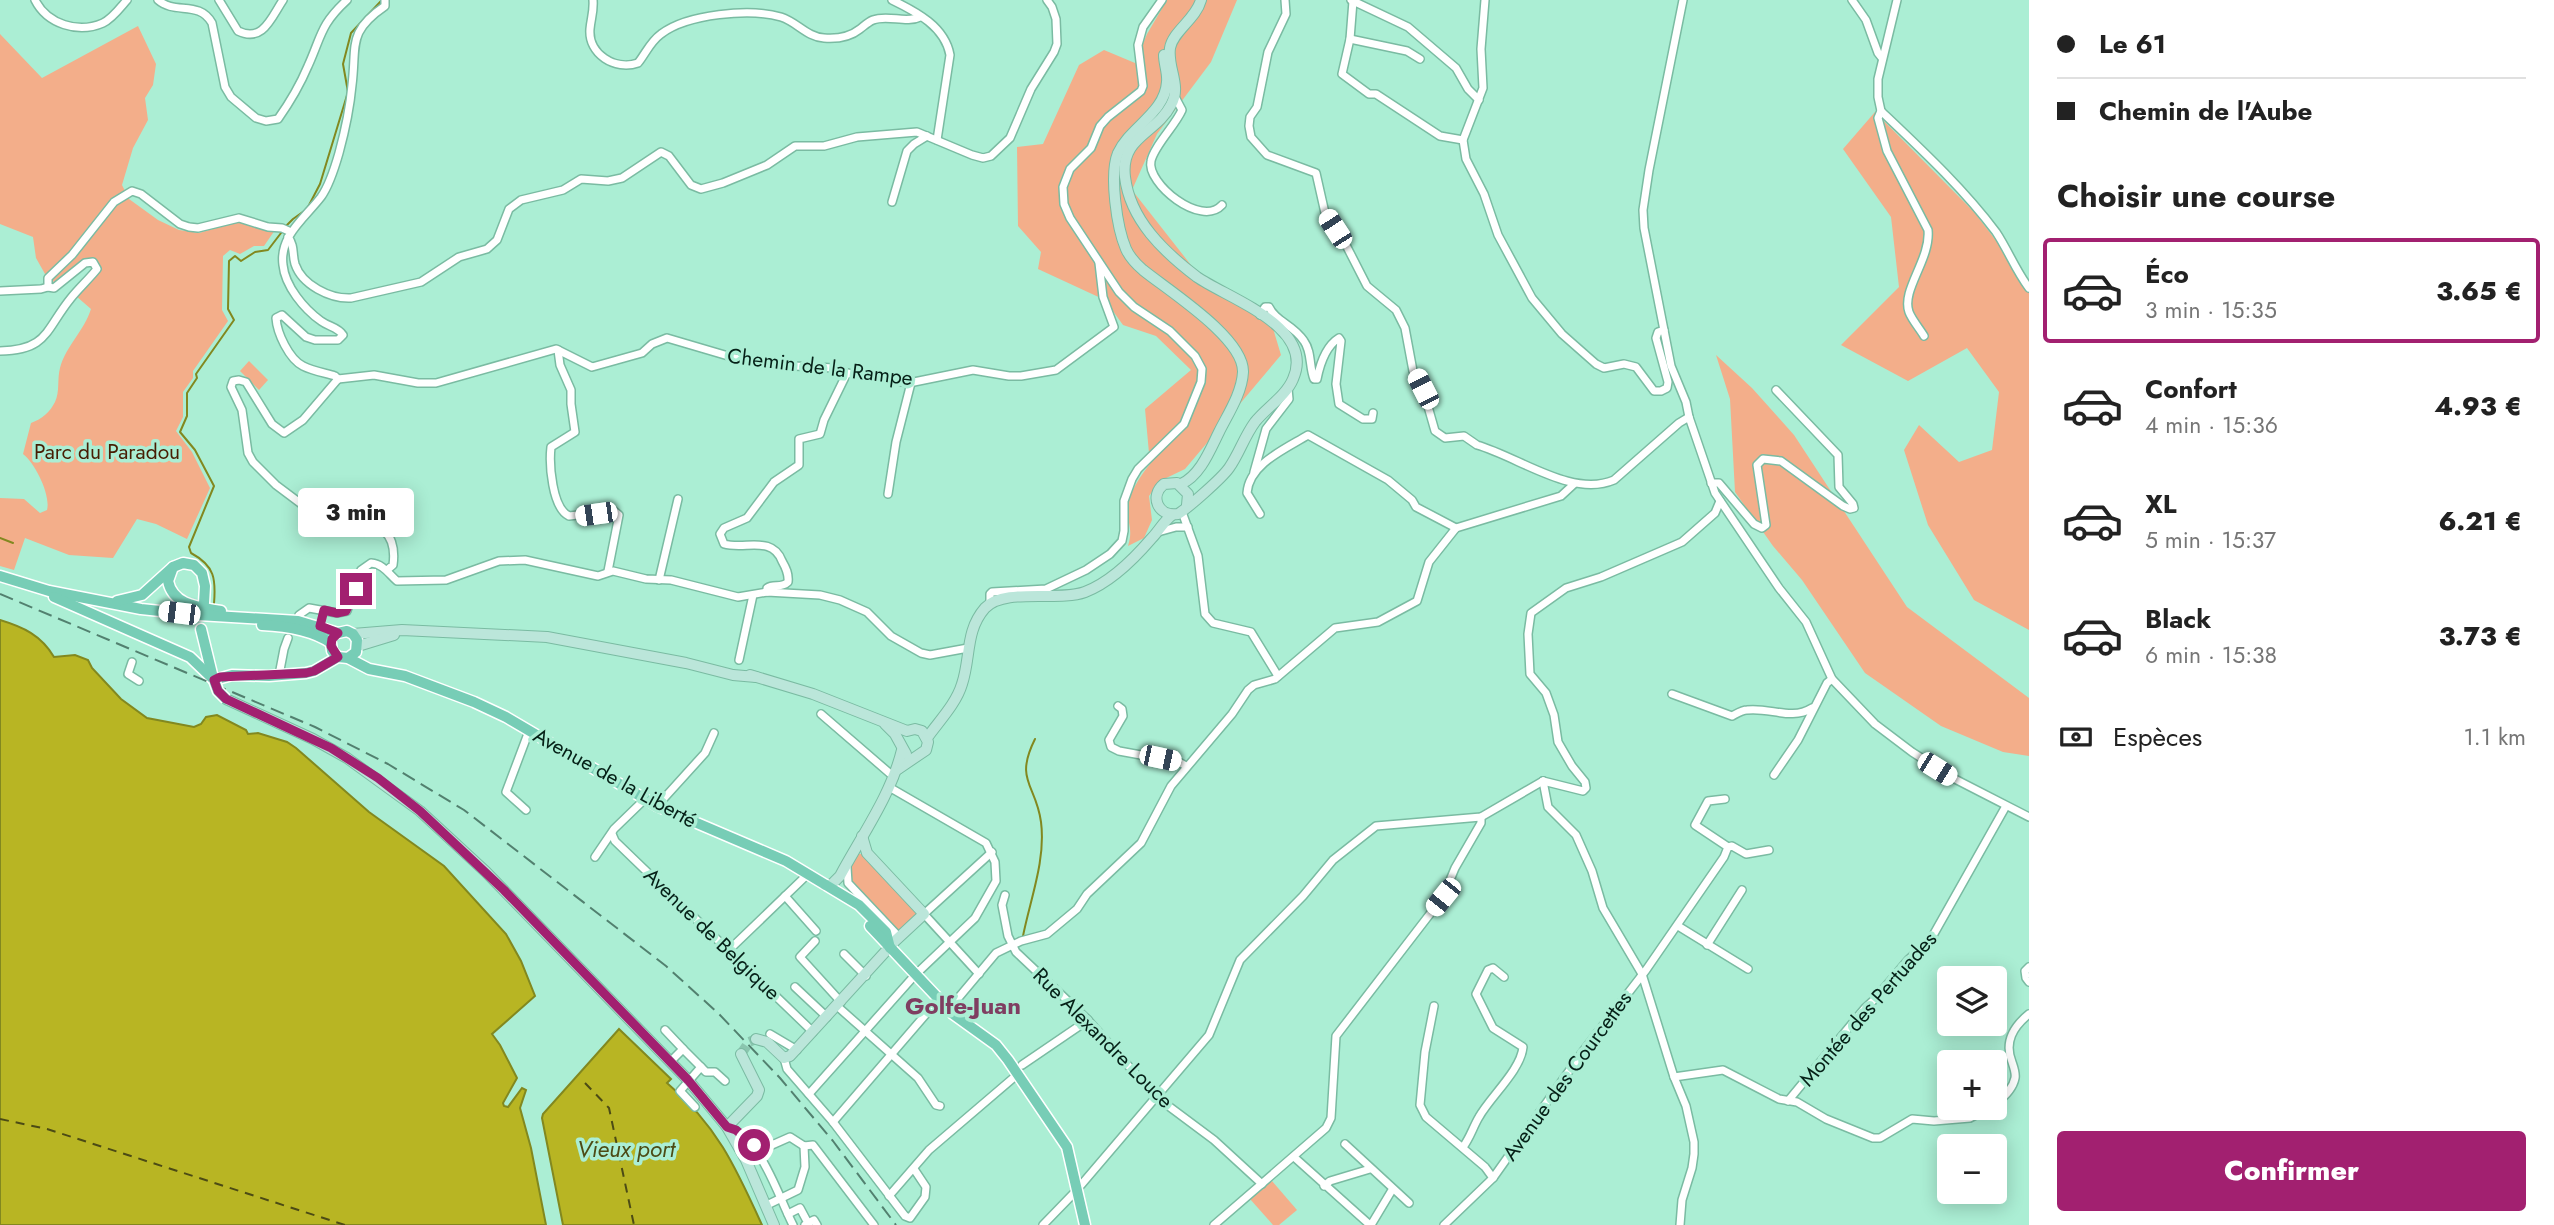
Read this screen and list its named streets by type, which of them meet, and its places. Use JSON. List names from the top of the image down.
{
  "streets": {
    "main road": ["Avenue de la Liberté"],
    "street": [
      "Chemin de la Rampe",
      "Avenue de Belgique",
      "Montée des Pertuades",
      "Rue Alexandre Louce",
      "Avenue des Courcettes"
    ]
  },
  "districts": ["Golfe-Juan"],
  "water": ["Vieux port"],
  "parks": ["Parc du Paradou"],
  "page": {
    "banner": ["Le 61", "Chemin de l'Aube"],
    "heading": "Choisir une course",
    "list": [
      {
        "name": "Éco",
        "note": "3 min · 15:35",
        "value": "3.65 €"
      },
      {
        "name": "Confort",
        "note": "4 min · 15:36",
        "value": "4.93 €"
      },
      {
        "name": "XL",
        "note": "5 min · 15:37",
        "value": "6.21 €"
      },
      {
        "name": "Black",
        "note": "6 min · 15:38",
        "value": "3.73 €"
      }
    ],
    "bubble": "3 min",
    "pay": ["Espèces", "1.1 km"],
    "map_buttons": ["+", "−"],
    "buttons": "Confirmer"
  }
}
